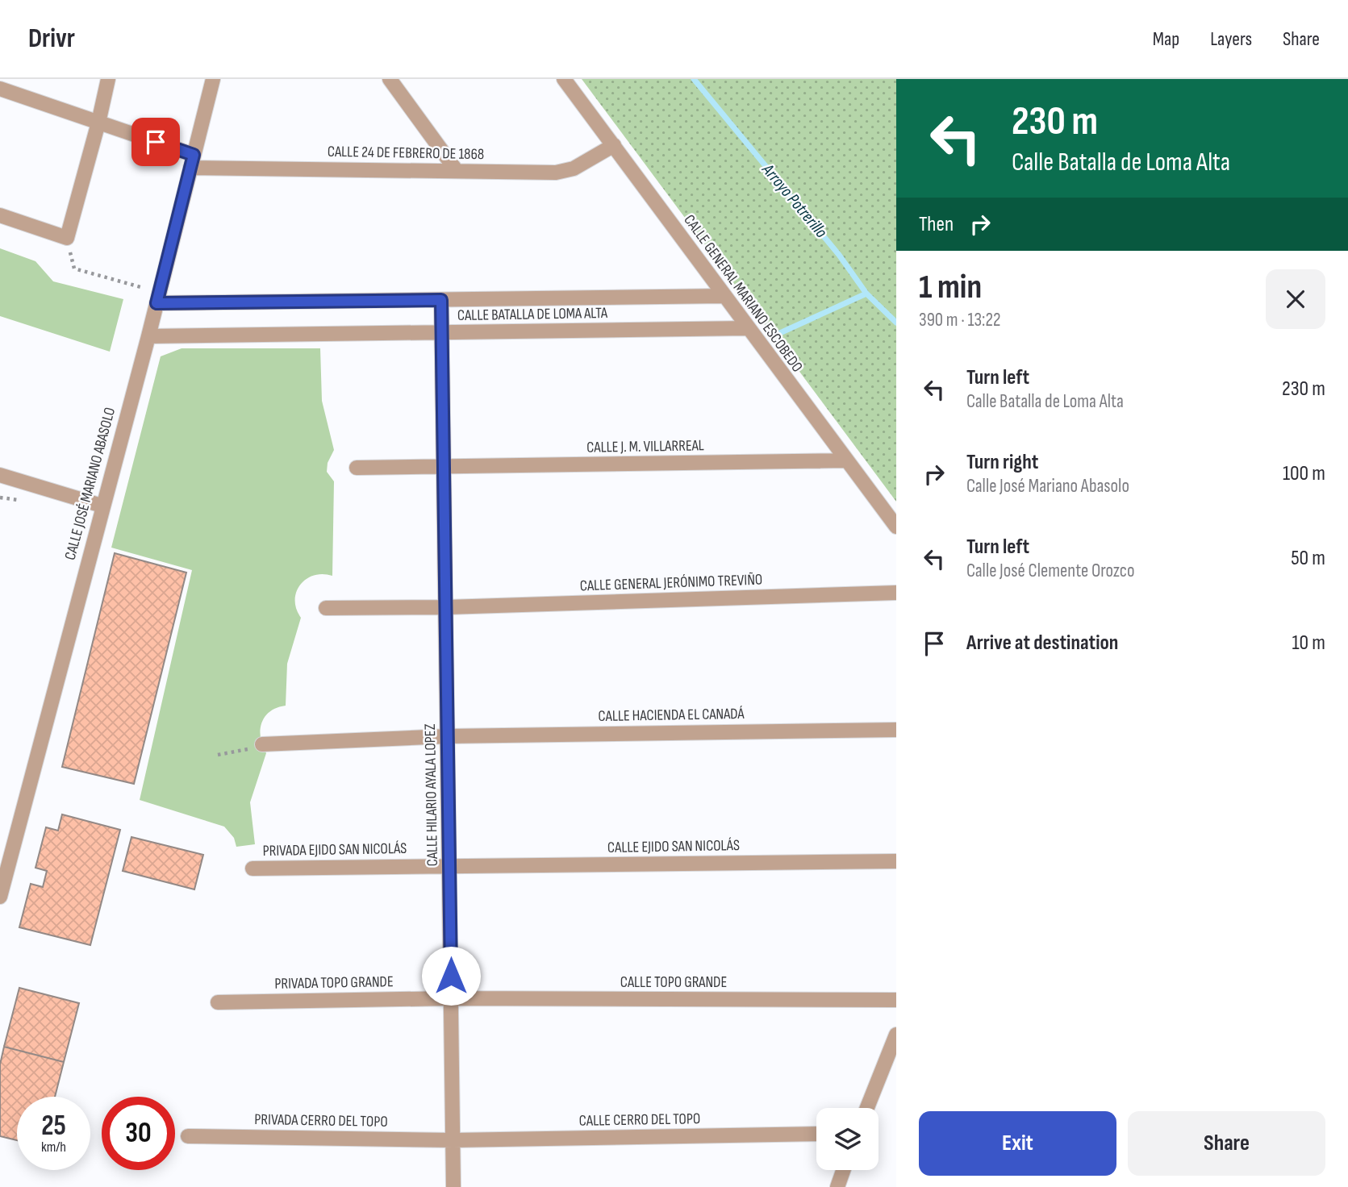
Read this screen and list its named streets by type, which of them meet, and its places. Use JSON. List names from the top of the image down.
{
  "streets": {
    "street": [
      "CALLE 24 DE FEBRERO DE 1868",
      "CALLE GENERAL MARIANO ESCOBEDO",
      "CALLE BATALLA DE LOMA ALTA",
      "CALLE J. M. VILLARREAL",
      "CALLE JOSÉ MARIANO ABASOLO",
      "CALLE GENERAL JERÓNIMO TREVIÑO",
      "CALLE HACIENDA EL CANADÁ",
      "CALLE HILARIO AYALA LOPEZ",
      "CALLE EJIDO SAN NICOLÁS",
      "PRIVADA EJIDO SAN NICOLÁS",
      "CALLE TOPO GRANDE",
      "PRIVADA TOPO GRANDE",
      "CALLE CERRO DEL TOPO",
      "PRIVADA CERRO DEL TOPO"
    ]
  },
  "crossings": [
    ["CALLE 24 DE FEBRERO DE 1868", "CALLE GENERAL MARIANO ESCOBEDO"],
    ["CALLE 24 DE FEBRERO DE 1868", "CALLE JOSÉ MARIANO ABASOLO"],
    ["CALLE GENERAL MARIANO ESCOBEDO", "CALLE BATALLA DE LOMA ALTA"],
    ["CALLE GENERAL MARIANO ESCOBEDO", "CALLE J. M. VILLARREAL"],
    ["CALLE BATALLA DE LOMA ALTA", "CALLE JOSÉ MARIANO ABASOLO"],
    ["CALLE BATALLA DE LOMA ALTA", "CALLE HILARIO AYALA LOPEZ"],
    ["CALLE J. M. VILLARREAL", "CALLE HILARIO AYALA LOPEZ"],
    ["CALLE GENERAL JERÓNIMO TREVIÑO", "CALLE HILARIO AYALA LOPEZ"],
    ["CALLE HACIENDA EL CANADÁ", "CALLE HILARIO AYALA LOPEZ"],
    ["CALLE HILARIO AYALA LOPEZ", "CALLE EJIDO SAN NICOLÁS"],
    ["CALLE HILARIO AYALA LOPEZ", "PRIVADA EJIDO SAN NICOLÁS"],
    ["CALLE HILARIO AYALA LOPEZ", "CALLE TOPO GRANDE"],
    ["CALLE HILARIO AYALA LOPEZ", "PRIVADA TOPO GRANDE"],
    ["CALLE HILARIO AYALA LOPEZ", "CALLE CERRO DEL TOPO"],
    ["CALLE HILARIO AYALA LOPEZ", "PRIVADA CERRO DEL TOPO"],
    ["CALLE EJIDO SAN NICOLÁS", "PRIVADA EJIDO SAN NICOLÁS"],
    ["CALLE TOPO GRANDE", "PRIVADA TOPO GRANDE"],
    ["CALLE CERRO DEL TOPO", "PRIVADA CERRO DEL TOPO"]
  ],
  "water": ["Arroyo Potrerillo"],
  "page": {
    "header": "Drivr",
    "nav": ["Map", "Layers", "Share"],
    "turn": ["230 m", "Calle Batalla de Loma Alta"],
    "then": "Then",
    "heading": ["1 min", "390 m · 13:22"],
    "list": [
      {
        "name": "Turn left",
        "note": "Calle Batalla de Loma Alta",
        "value": "230 m"
      },
      {
        "name": "Turn right",
        "note": "Calle José Mariano Abasolo",
        "value": "100 m"
      },
      {
        "name": "Turn left",
        "note": "Calle José Clemente Orozco",
        "value": "50 m"
      },
      {
        "name": "Arrive at destination",
        "value": "10 m"
      }
    ],
    "speed": "25 km/h",
    "limit": "30",
    "buttons": ["Exit", "Share"]
  }
}
